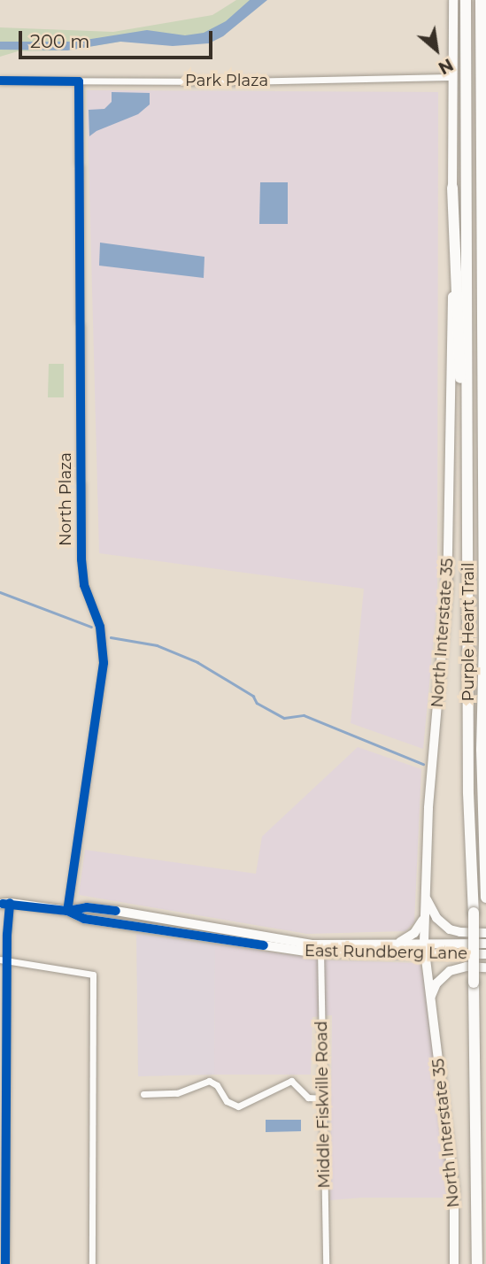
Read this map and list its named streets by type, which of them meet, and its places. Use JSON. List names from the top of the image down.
{
  "streets": {
    "highway": ["Purple Heart Trail"],
    "main road": ["North Interstate 35", "East Rundberg Lane"],
    "street": ["Park Plaza", "North Plaza", "Middle Fiskville Road"]
  },
  "crossings": [
    ["Park Plaza", "North Plaza"],
    ["Park Plaza", "North Interstate 35"],
    ["North Plaza", "East Rundberg Lane"],
    ["North Interstate 35", "East Rundberg Lane"],
    ["East Rundberg Lane", "Middle Fiskville Road"]
  ],
  "scale_bar": "200 m",
  "north": "bottom right"
}
